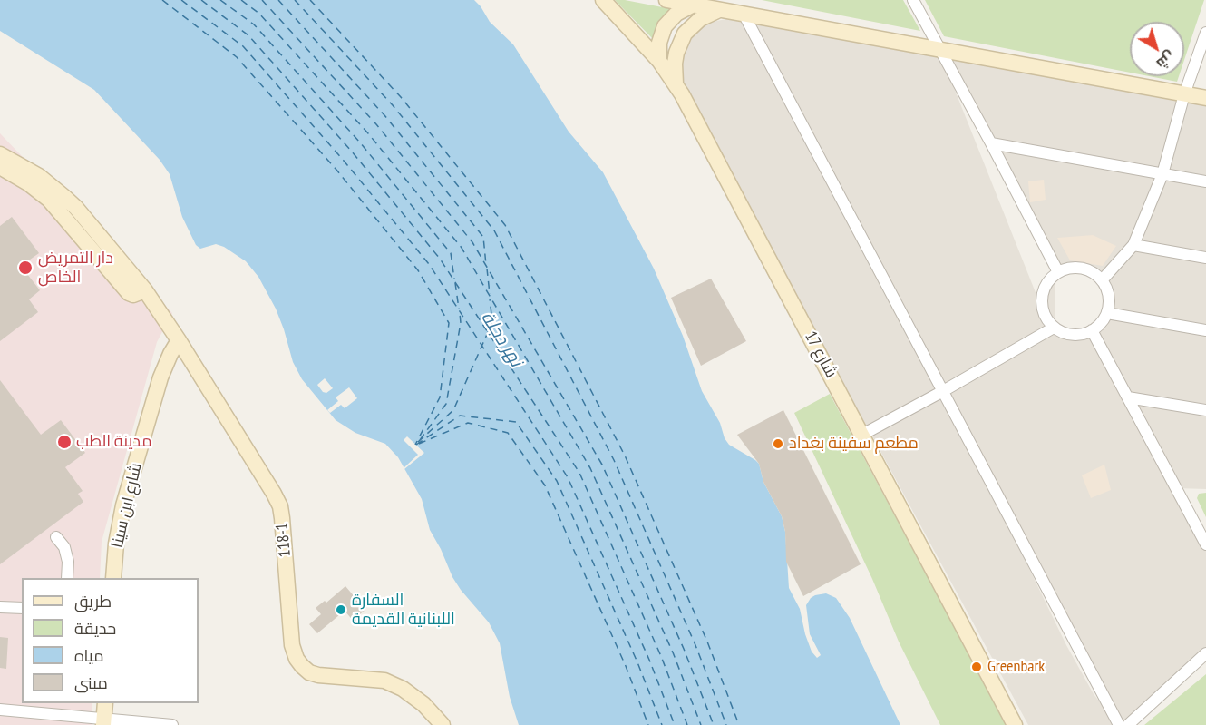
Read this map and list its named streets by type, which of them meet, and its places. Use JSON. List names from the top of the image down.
{
  "streets": {
    "street": ["شارع 17", "شارع ابن سينا", "118-1"]
  },
  "crossings": [
    ["شارع ابن سينا", "118-1"]
  ],
  "water": ["نهر دجلة"],
  "places": [
    "دار التمريض الخاص",
    "مدينة الطب",
    "مطعم سفينة بغداد",
    "السفارة اللبنانية القديمة",
    "Greenbark"
  ],
  "legend": [
    "طريق",
    "حديقة",
    "مياه",
    "مبنى"
  ],
  "north": "bottom right"
}
